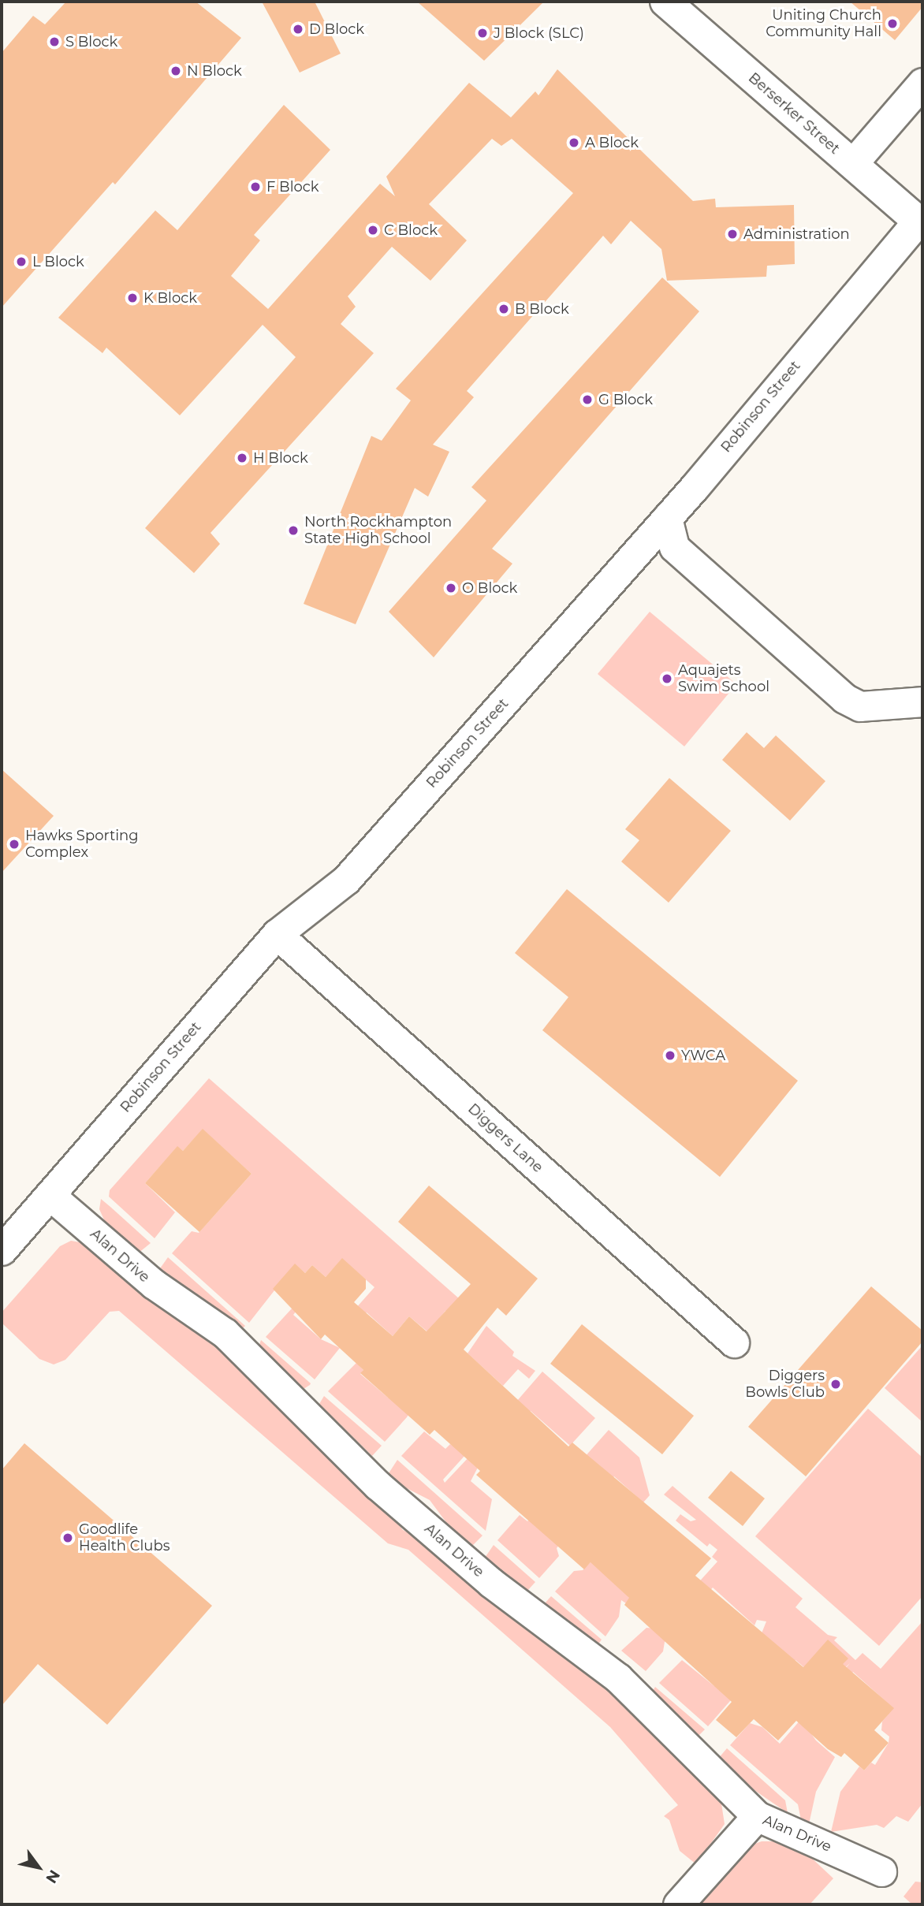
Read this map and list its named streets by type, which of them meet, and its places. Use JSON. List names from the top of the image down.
{
  "streets": {
    "street": [
      "Berserker Street",
      "Robinson Street",
      "Diggers Lane",
      "Alan Drive"
    ]
  },
  "crossings": [
    ["Berserker Street", "Robinson Street"],
    ["Robinson Street", "Diggers Lane"],
    ["Robinson Street", "Alan Drive"]
  ],
  "places": [
    "Uniting Church Community Hall",
    "D Block",
    "J Block (SLC)",
    "S Block",
    "N Block",
    "A Block",
    "F Block",
    "C Block",
    "Administration",
    "L Block",
    "K Block",
    "B Block",
    "G Block",
    "H Block",
    "North Rockhampton State High School",
    "O Block",
    "Aquajets Swim School",
    "Hawks Sporting Complex",
    "YWCA",
    "Diggers Bowls Club",
    "Goodlife Health Clubs"
  ],
  "north": "bottom right"
}
